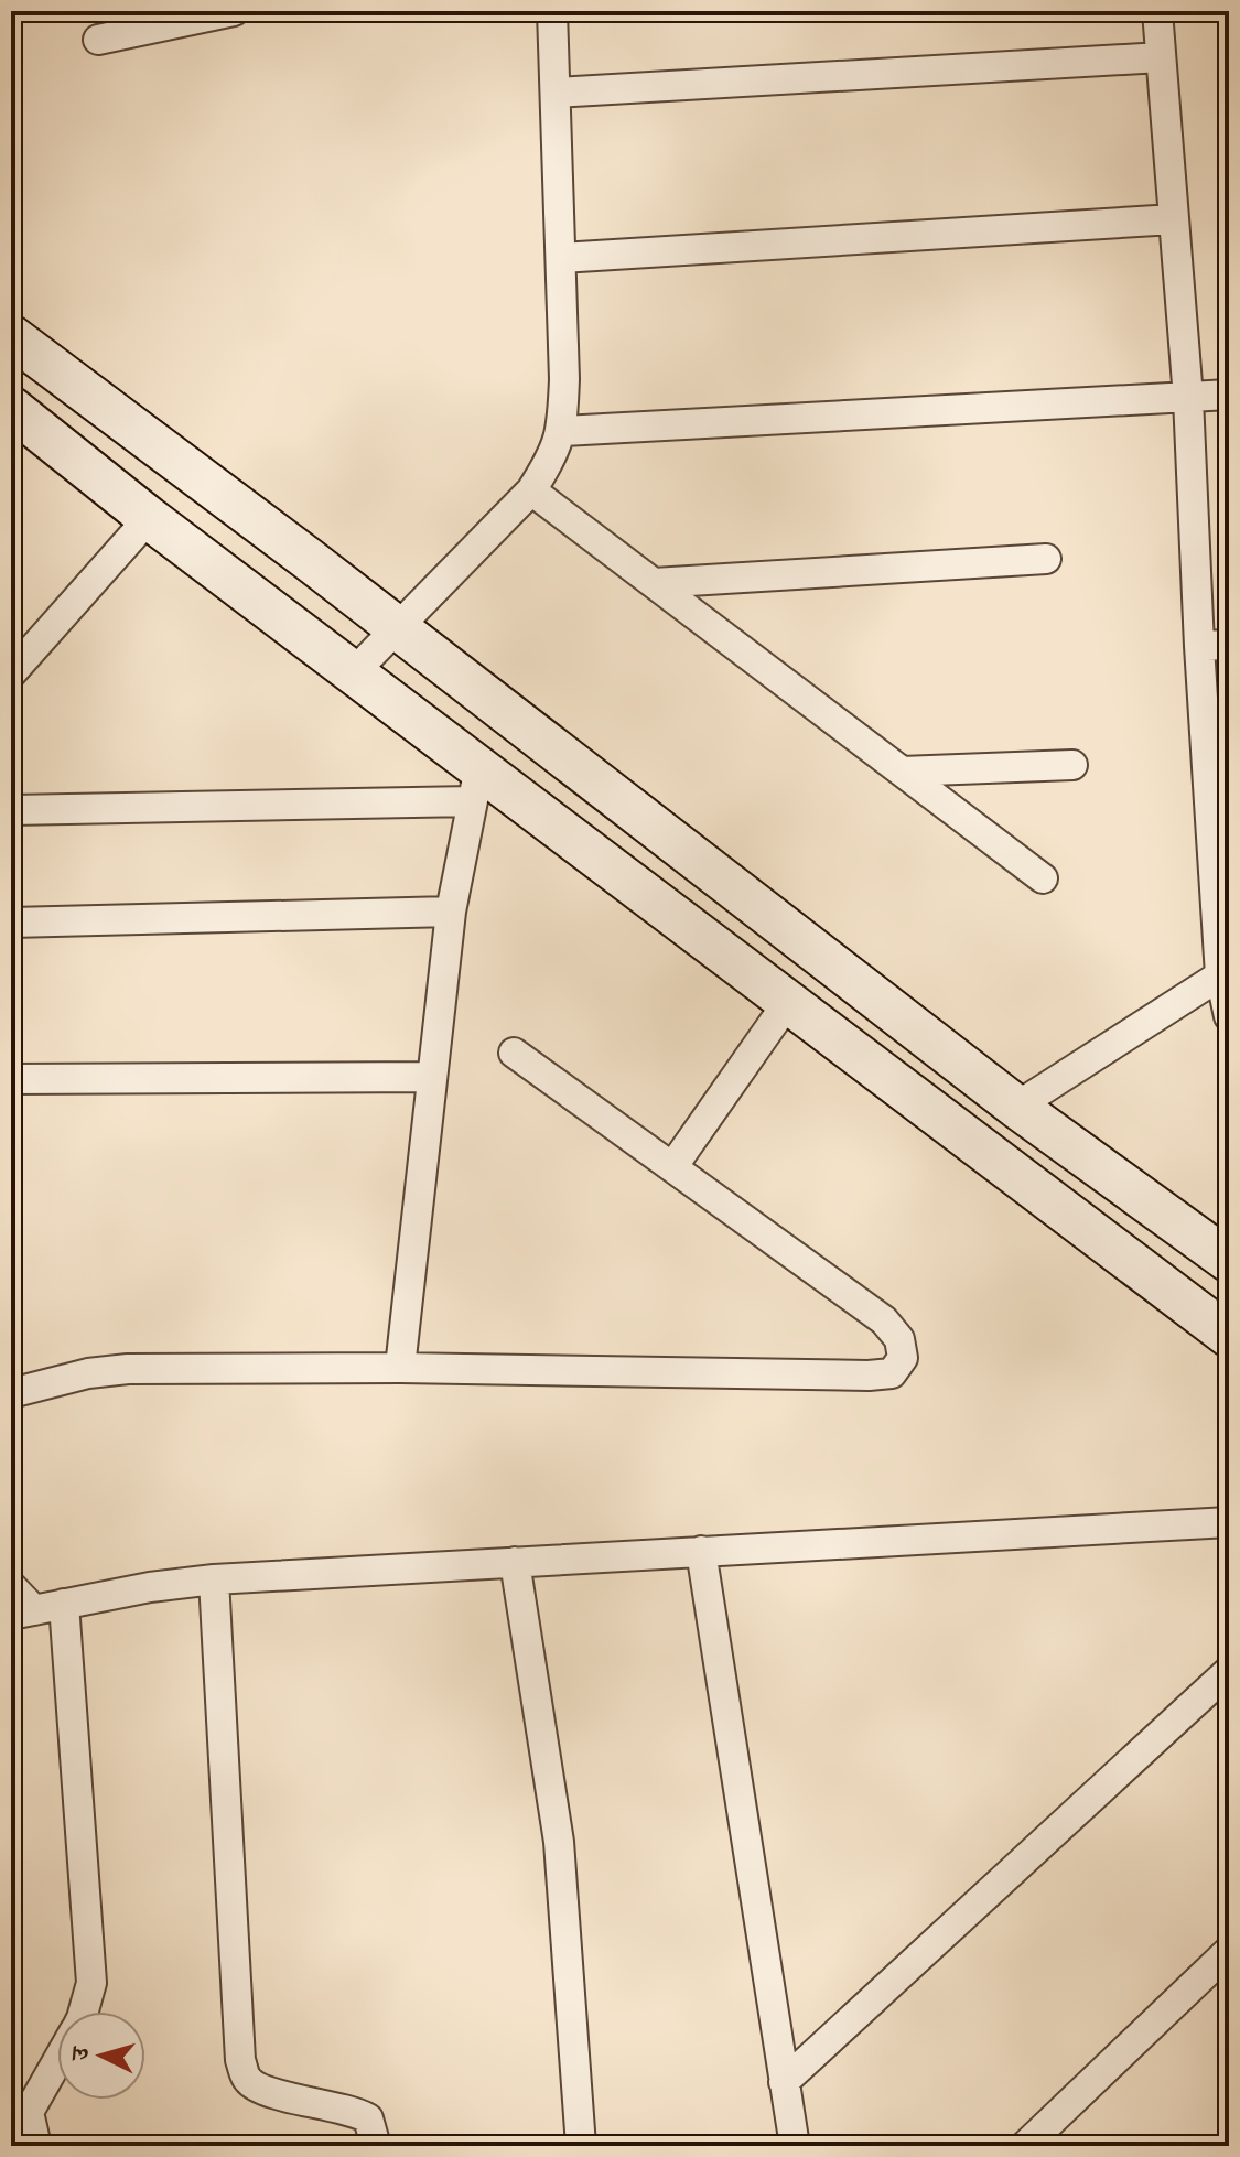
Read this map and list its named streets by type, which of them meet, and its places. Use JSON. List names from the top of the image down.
{
  "north": "left"
}
